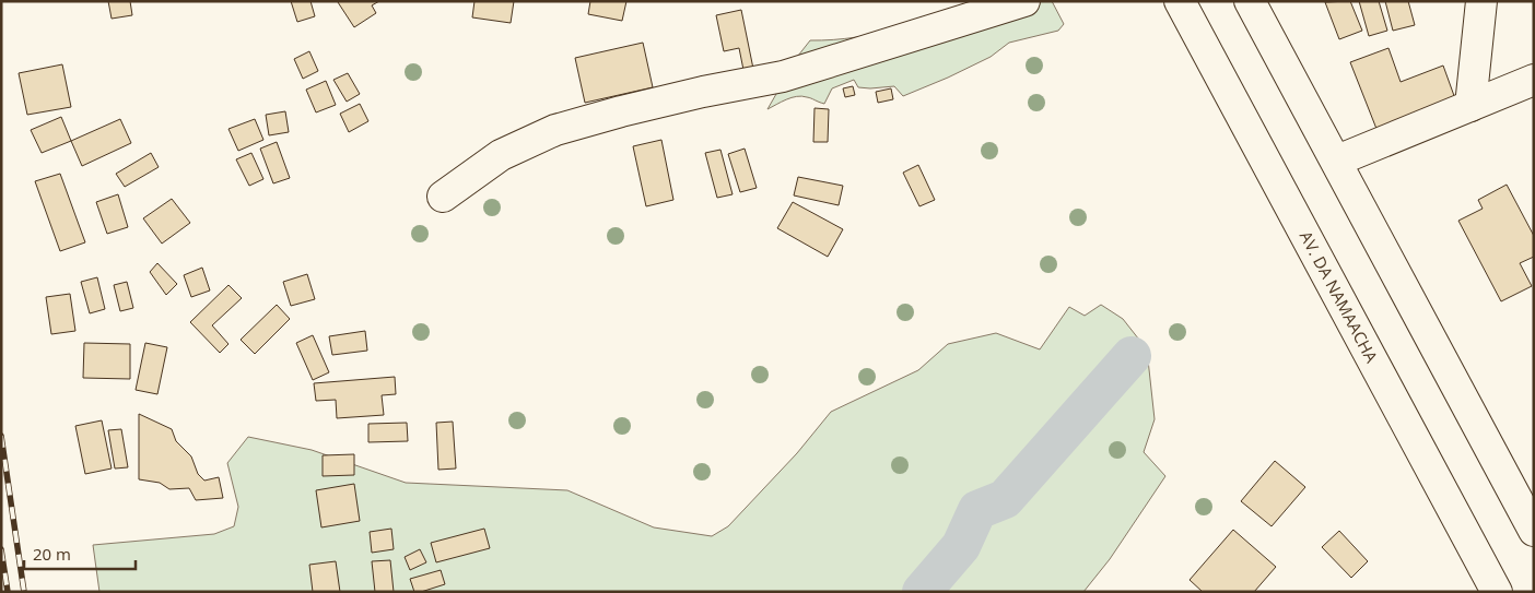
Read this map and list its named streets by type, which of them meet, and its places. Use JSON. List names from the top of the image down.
{
  "streets": {
    "main road": ["AV. DA NAMAACHA"]
  },
  "scale_bar": "20 m"
}
